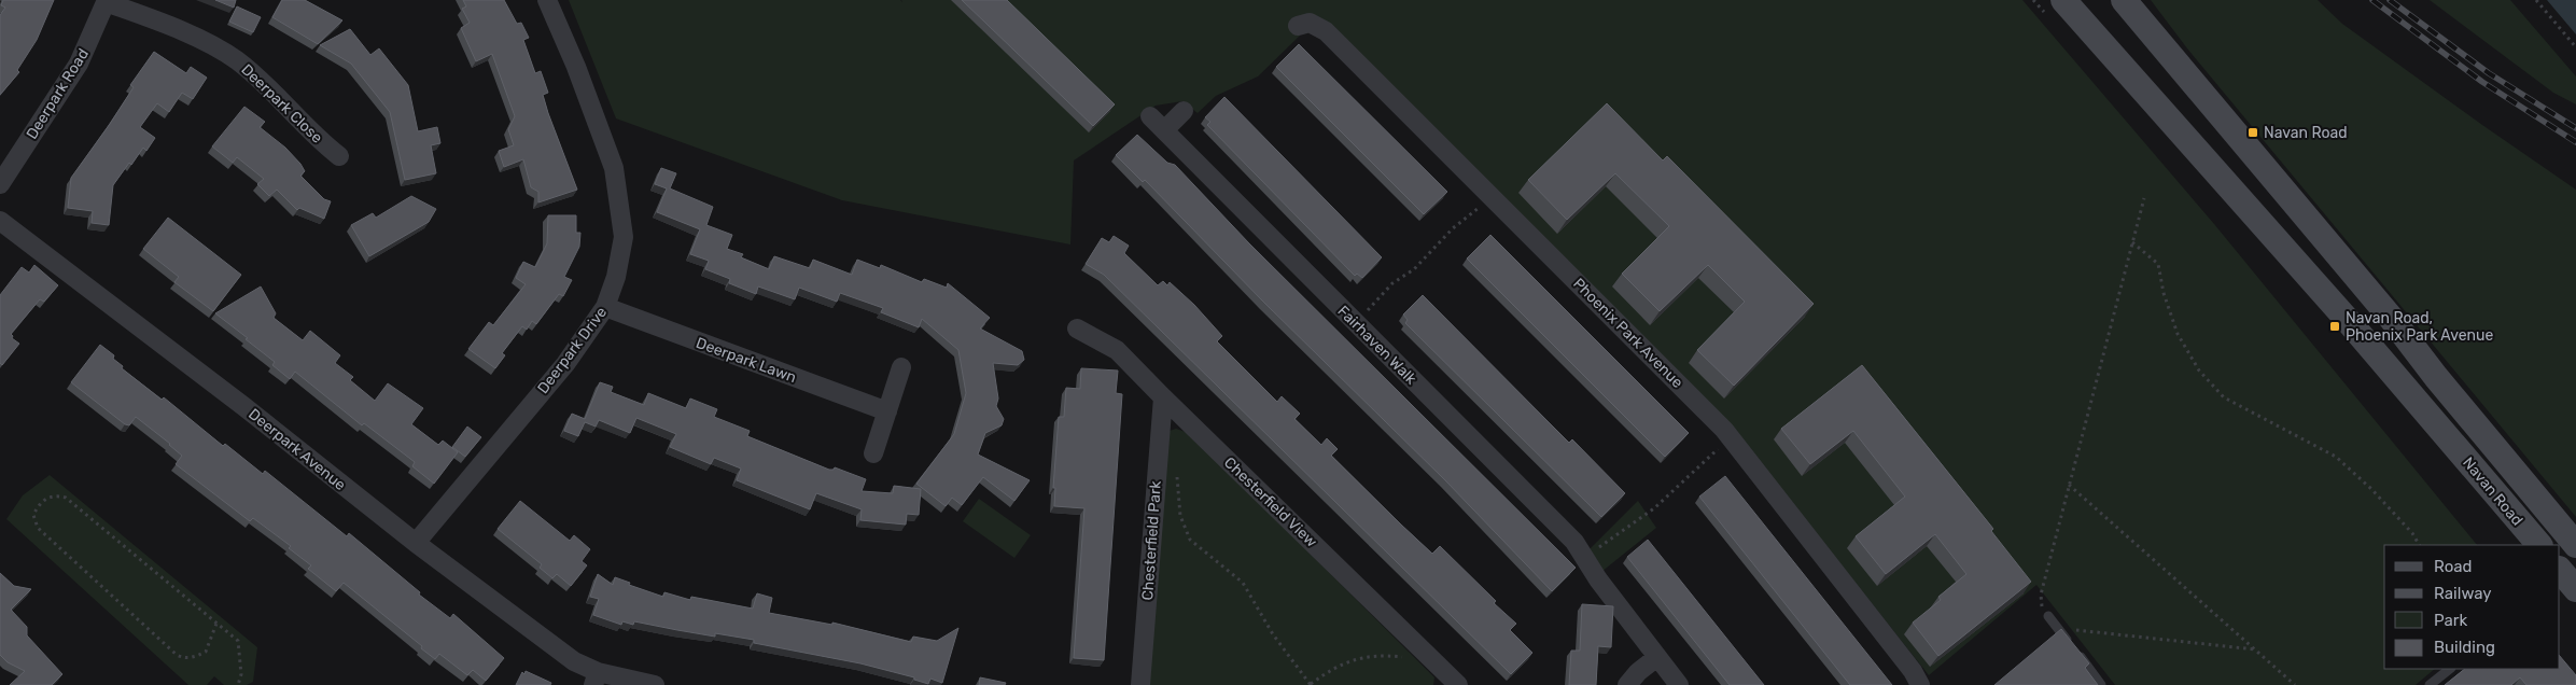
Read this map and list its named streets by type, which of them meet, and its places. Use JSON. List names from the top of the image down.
{
  "streets": {
    "main road": ["Navan Road"],
    "street": [
      "Deerpark Road",
      "Deerpark Close",
      "Phoenix Park Avenue",
      "Fairhaven Walk",
      "Deerpark Drive",
      "Deerpark Lawn",
      "Deerpark Avenue",
      "Chesterfield View",
      "Chesterfield Park"
    ]
  },
  "crossings": [
    ["Deerpark Road", "Deerpark Close"],
    ["Deerpark Drive", "Deerpark Lawn"],
    ["Deerpark Drive", "Deerpark Avenue"],
    ["Chesterfield View", "Chesterfield Park"]
  ],
  "places": {
    "transit": ["Navan Road", "Navan Road, Phoenix Park Avenue"]
  },
  "legend": [
    "Road",
    "Railway",
    "Park",
    "Building"
  ]
}
